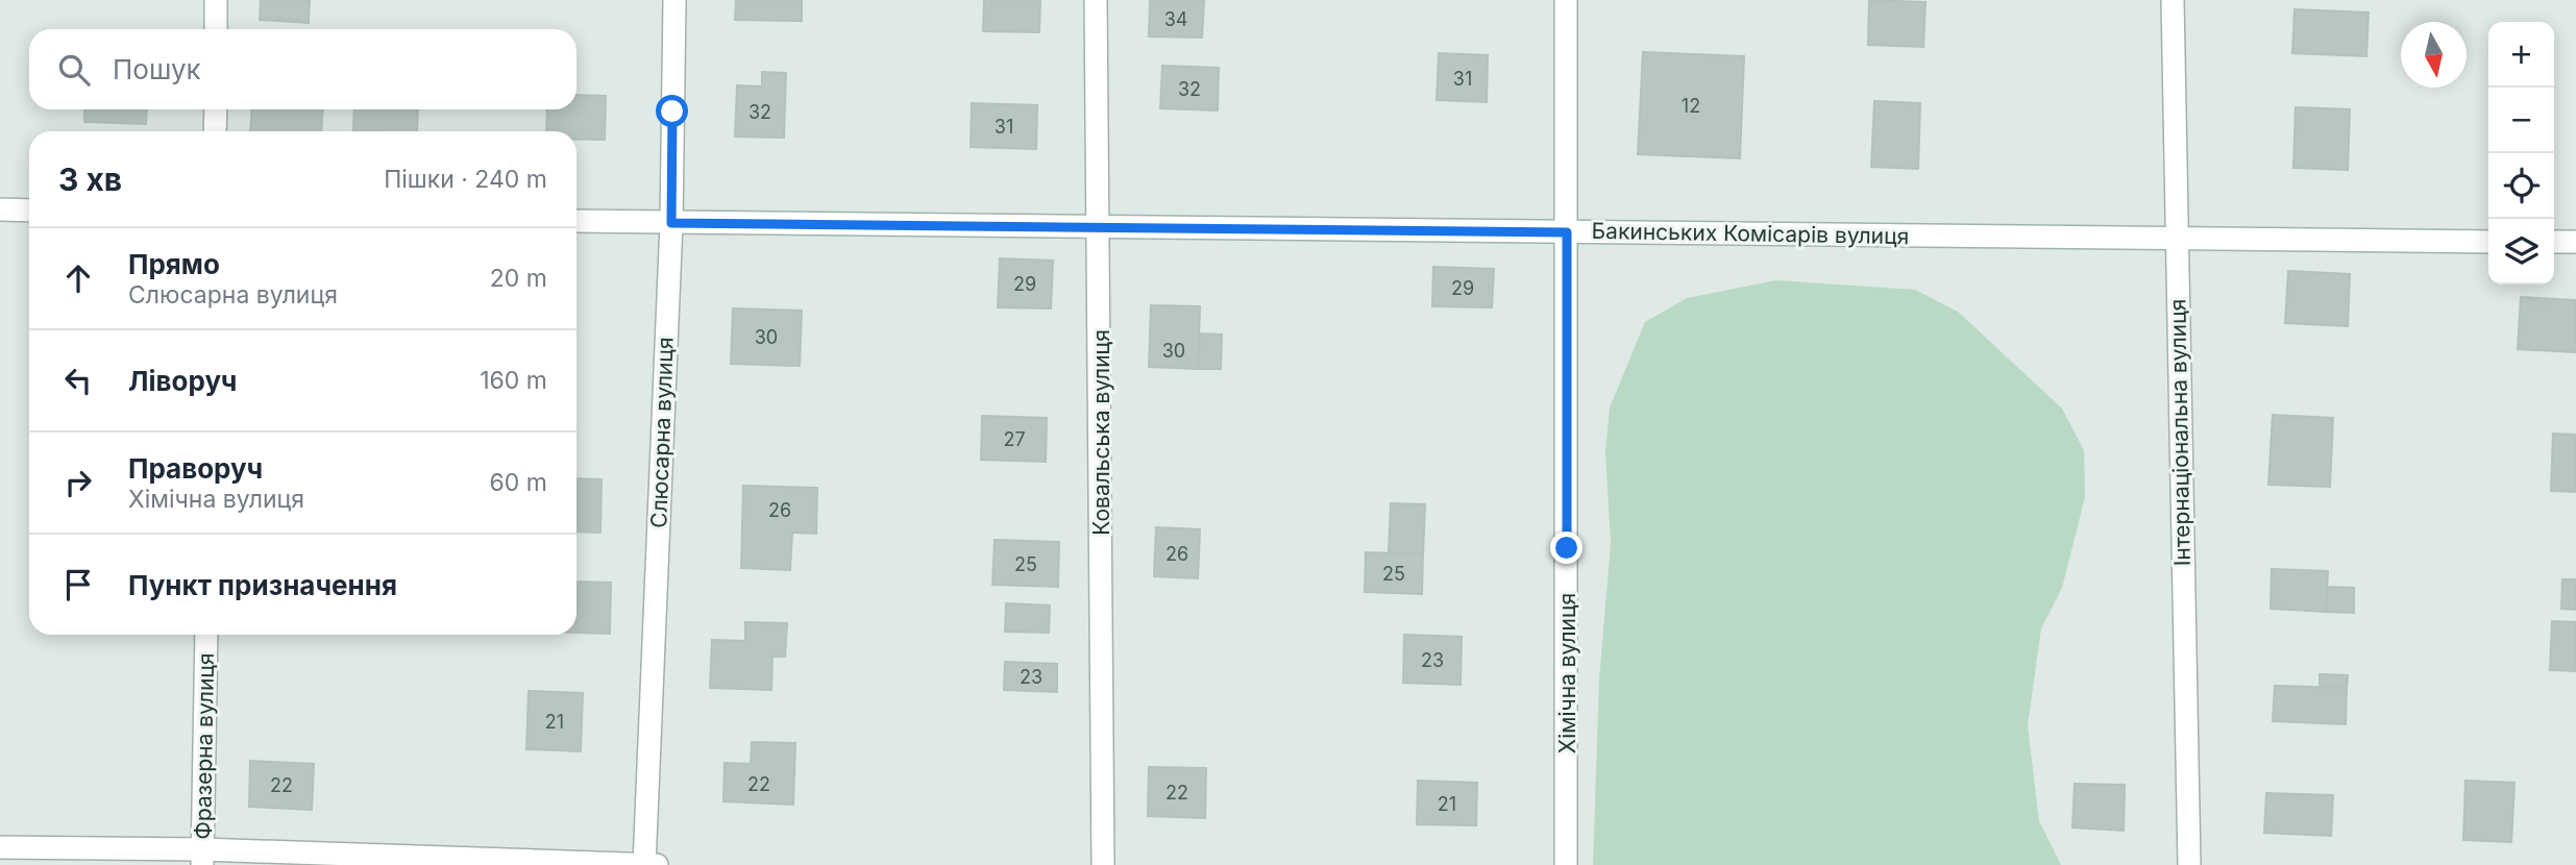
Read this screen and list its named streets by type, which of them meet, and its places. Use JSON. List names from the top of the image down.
{
  "streets": {
    "street": [
      "Бакинських Комісарів вулиця",
      "Слюсарна вулиця",
      "Ковальська вулиця",
      "Інтернаціональна вулиця",
      "Хімічна вулиця",
      "Фразерна вулиця"
    ]
  },
  "crossings": [
    ["Бакинських Комісарів вулиця", "Слюсарна вулиця"],
    ["Бакинських Комісарів вулиця", "Ковальська вулиця"],
    ["Бакинських Комісарів вулиця", "Інтернаціональна вулиця"],
    ["Бакинських Комісарів вулиця", "Хімічна вулиця"]
  ],
  "house_numbers": [
    "34",
    "31",
    "32",
    "12",
    "32",
    "31",
    "29",
    "29",
    "30",
    "30",
    "27",
    "26",
    "26",
    "25",
    "25",
    "23",
    "23",
    "21",
    "22",
    "22",
    "22",
    "21"
  ],
  "north": "bottom",
  "page": {
    "map_buttons": ["+", "−"],
    "search": "Пошук",
    "heading": ["3 хв", "Пішки · 240 m"],
    "list": [
      ["Прямо", "Слюсарна вулиця", "20 m"],
      ["Ліворуч", "160 m"],
      ["Праворуч", "Хімічна вулиця", "60 m"],
      "Пункт призначення"
    ]
  }
}
